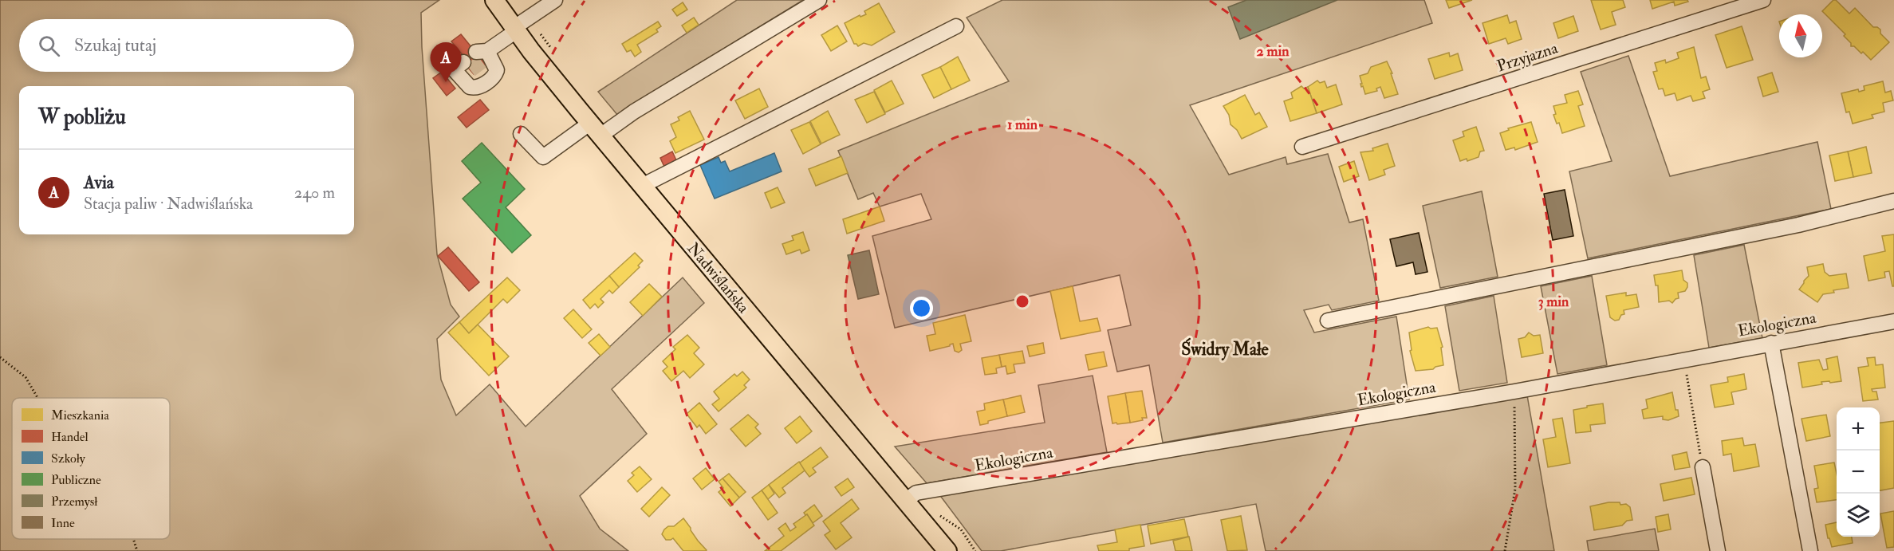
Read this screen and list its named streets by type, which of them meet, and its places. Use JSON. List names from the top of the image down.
{
  "streets": {
    "main road": ["Nadwiślańska"],
    "street": ["Przyjazna", "Ekologiczna"]
  },
  "crossings": [
    ["Nadwiślańska", "Ekologiczna"]
  ],
  "districts": ["Świdry Małe"],
  "legend": [
    "Mieszkania",
    "Handel",
    "Szkoły",
    "Publiczne",
    "Przemysł",
    "Inne"
  ],
  "north": "top",
  "page": {
    "search": "Szukaj tutaj",
    "pins": "A",
    "heading": "W pobliżu",
    "list": [
      {
        "mark": "A",
        "name": "Avia",
        "note": "Stacja paliw · Nadwiślańska",
        "value": "240 m"
      }
    ],
    "map_buttons": ["+", "−"]
  },
  "rings": ["2 min", "1 min", "3 min"]
}
